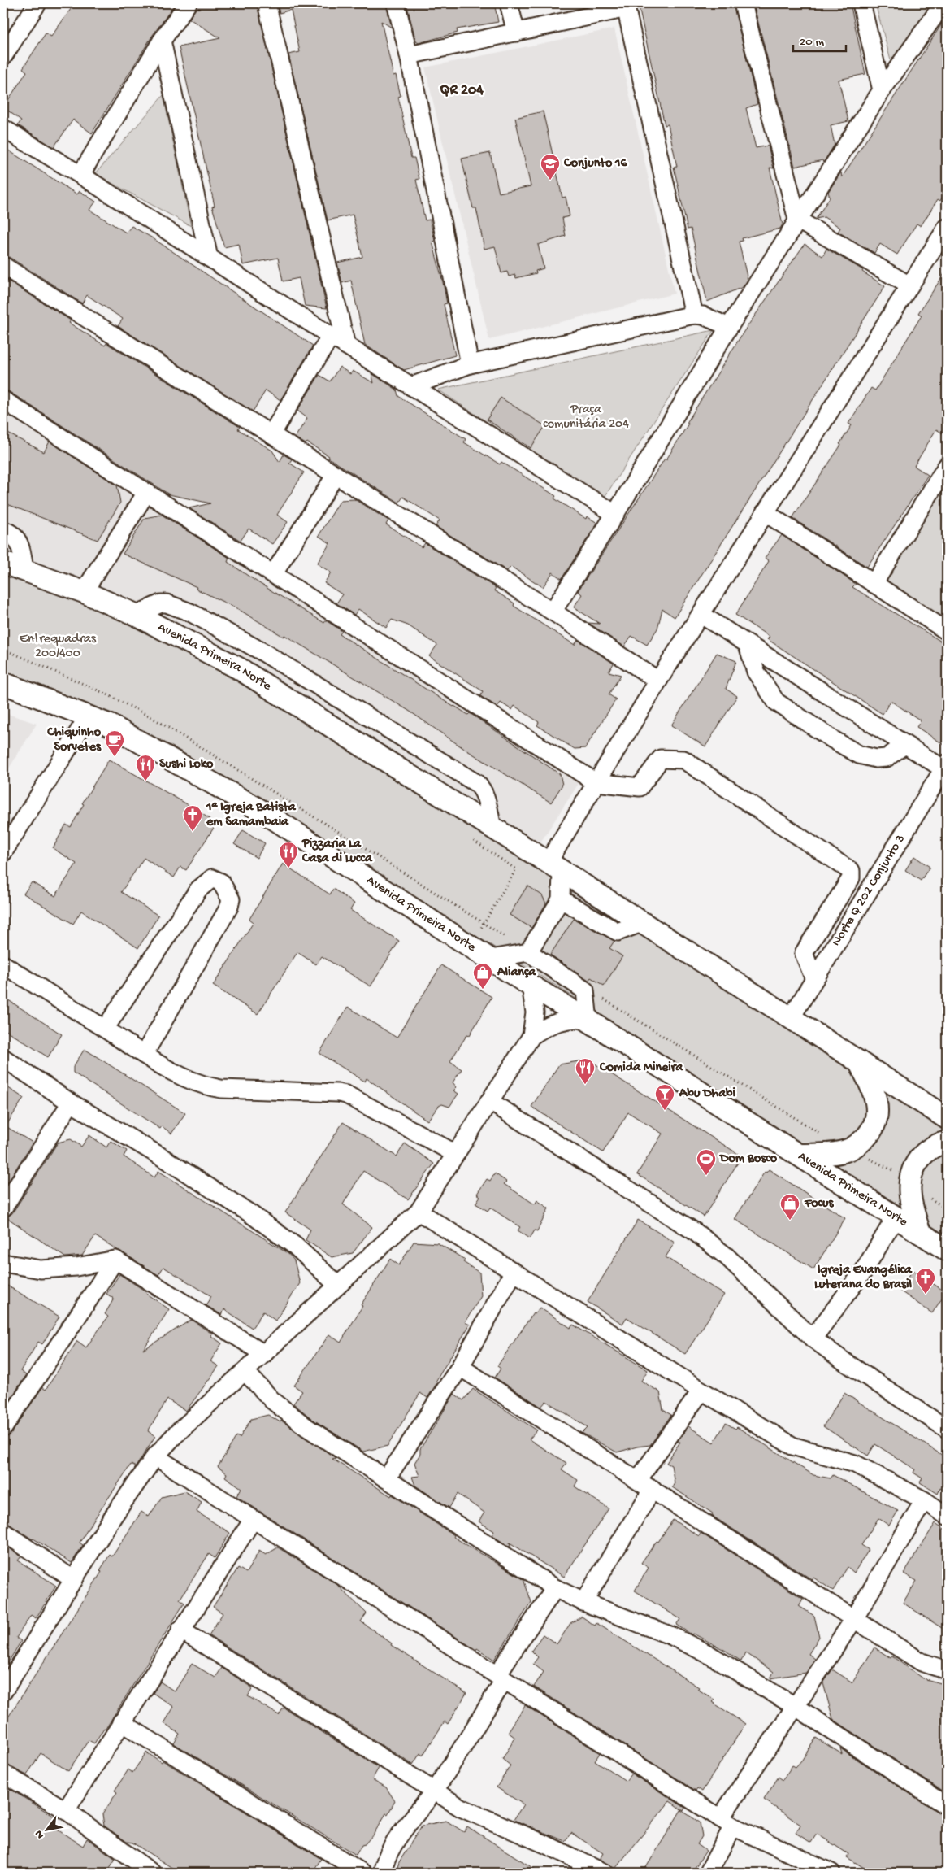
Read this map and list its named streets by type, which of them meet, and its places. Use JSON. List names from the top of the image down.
{
  "streets": {
    "main road": ["Avenida Primeira Norte"],
    "street": ["Norte Q 202 Conjunto 3"]
  },
  "crossings": [
    ["Avenida Primeira Norte", "Norte Q 202 Conjunto 3"]
  ],
  "districts": ["QR 204"],
  "parks": ["Praça comunitária 204", "Entrequadras 200/400"],
  "places": {
    "school or university": ["Conjunto 16"],
    "cafe": ["Chiquinho Sorvetes"],
    "restaurant": ["Sushi Loko", "Pizzaria La Casa di Lucca", "Comida Mineira"],
    "church": ["1ª Igreja Batista em Samambaia", "Igreja Evangélica Luterana do Brasil"],
    "shop": ["Aliança", "Focus"],
    "bar": ["Abu Dhabi"],
    "sports": ["Dom Bosco"]
  },
  "scale_bar": "20 m",
  "north": "bottom left"
}
